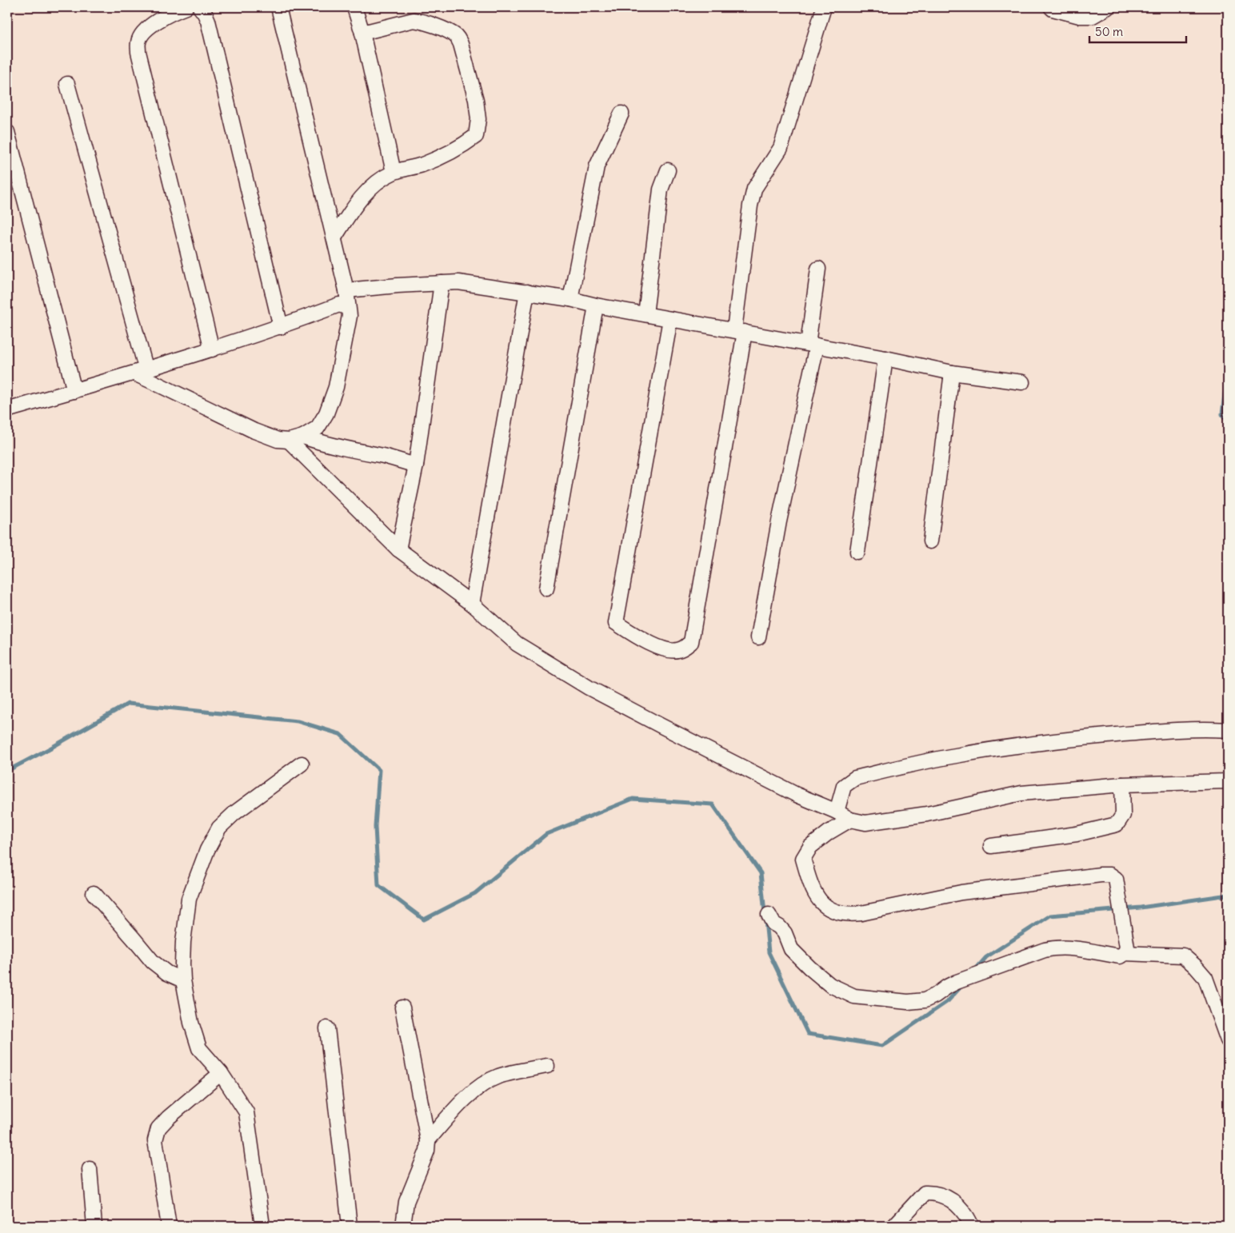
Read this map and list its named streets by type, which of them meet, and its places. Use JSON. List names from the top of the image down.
{
  "scale_bar": "50 m"
}
